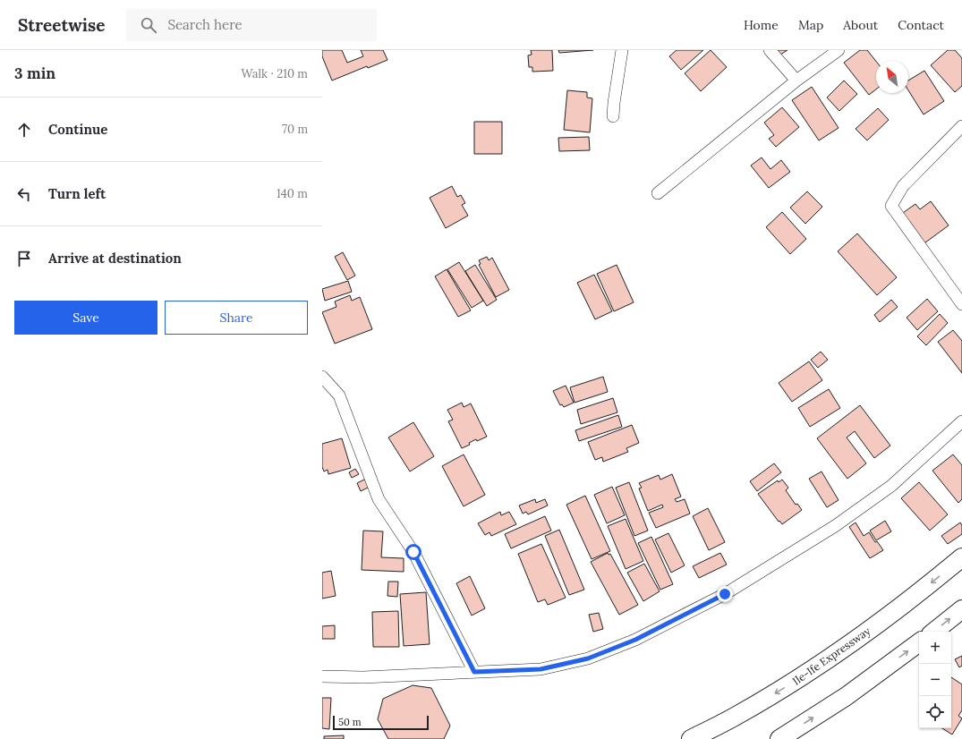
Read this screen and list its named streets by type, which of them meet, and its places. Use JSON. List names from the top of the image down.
{
  "streets": {
    "main road": ["Ile-Ife Expressway"]
  },
  "scale_bar": "50 m",
  "north": "top left",
  "page": {
    "header": "Streetwise",
    "search": "Search here",
    "nav": [
      "Home",
      "Map",
      "About",
      "Contact"
    ],
    "heading": ["3 min", "Walk · 210 m"],
    "list": [
      ["Continue", "70 m"],
      ["Turn left", "140 m"],
      "Arrive at destination"
    ],
    "buttons": ["Save", "Share"],
    "map_buttons": ["+", "−"],
    "scale": "50 m"
  }
}
